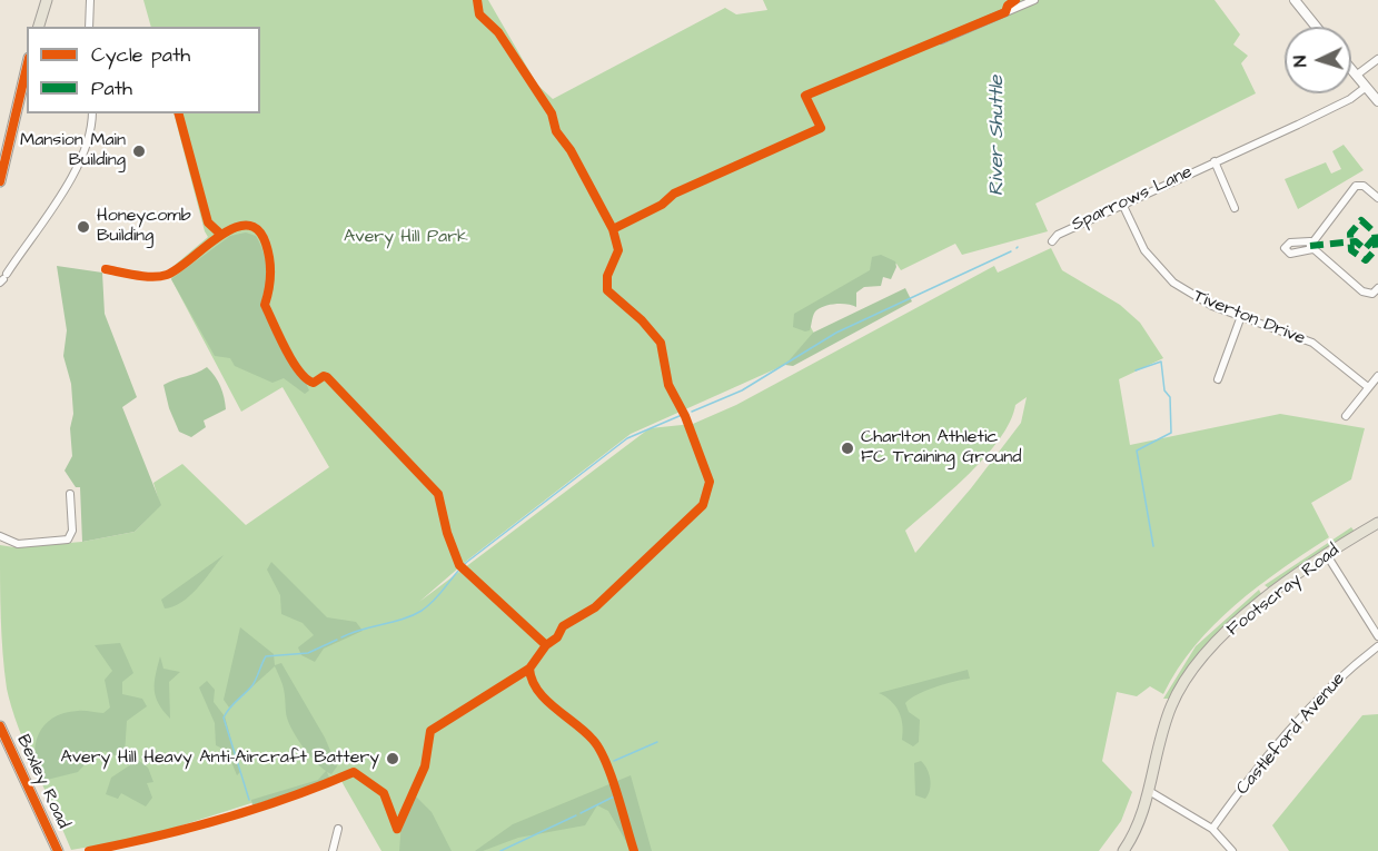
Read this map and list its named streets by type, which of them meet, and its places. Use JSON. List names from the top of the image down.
{
  "streets": {
    "main road": ["Footscray Road", "Bexley Road"],
    "street": ["Sparrows Lane", "Tiverton Drive", "Castleford Avenue"]
  },
  "crossings": [
    ["Sparrows Lane", "Tiverton Drive"]
  ],
  "water": ["River Shuttle"],
  "parks": ["Avery Hill Park"],
  "places": [
    "Mansion Main Building",
    "Honeycomb Building",
    "Charlton Athletic FC Training Ground",
    "Avery Hill Heavy Anti-Aircraft Battery"
  ],
  "legend": ["Cycle path", "Path"],
  "north": "left"
}
